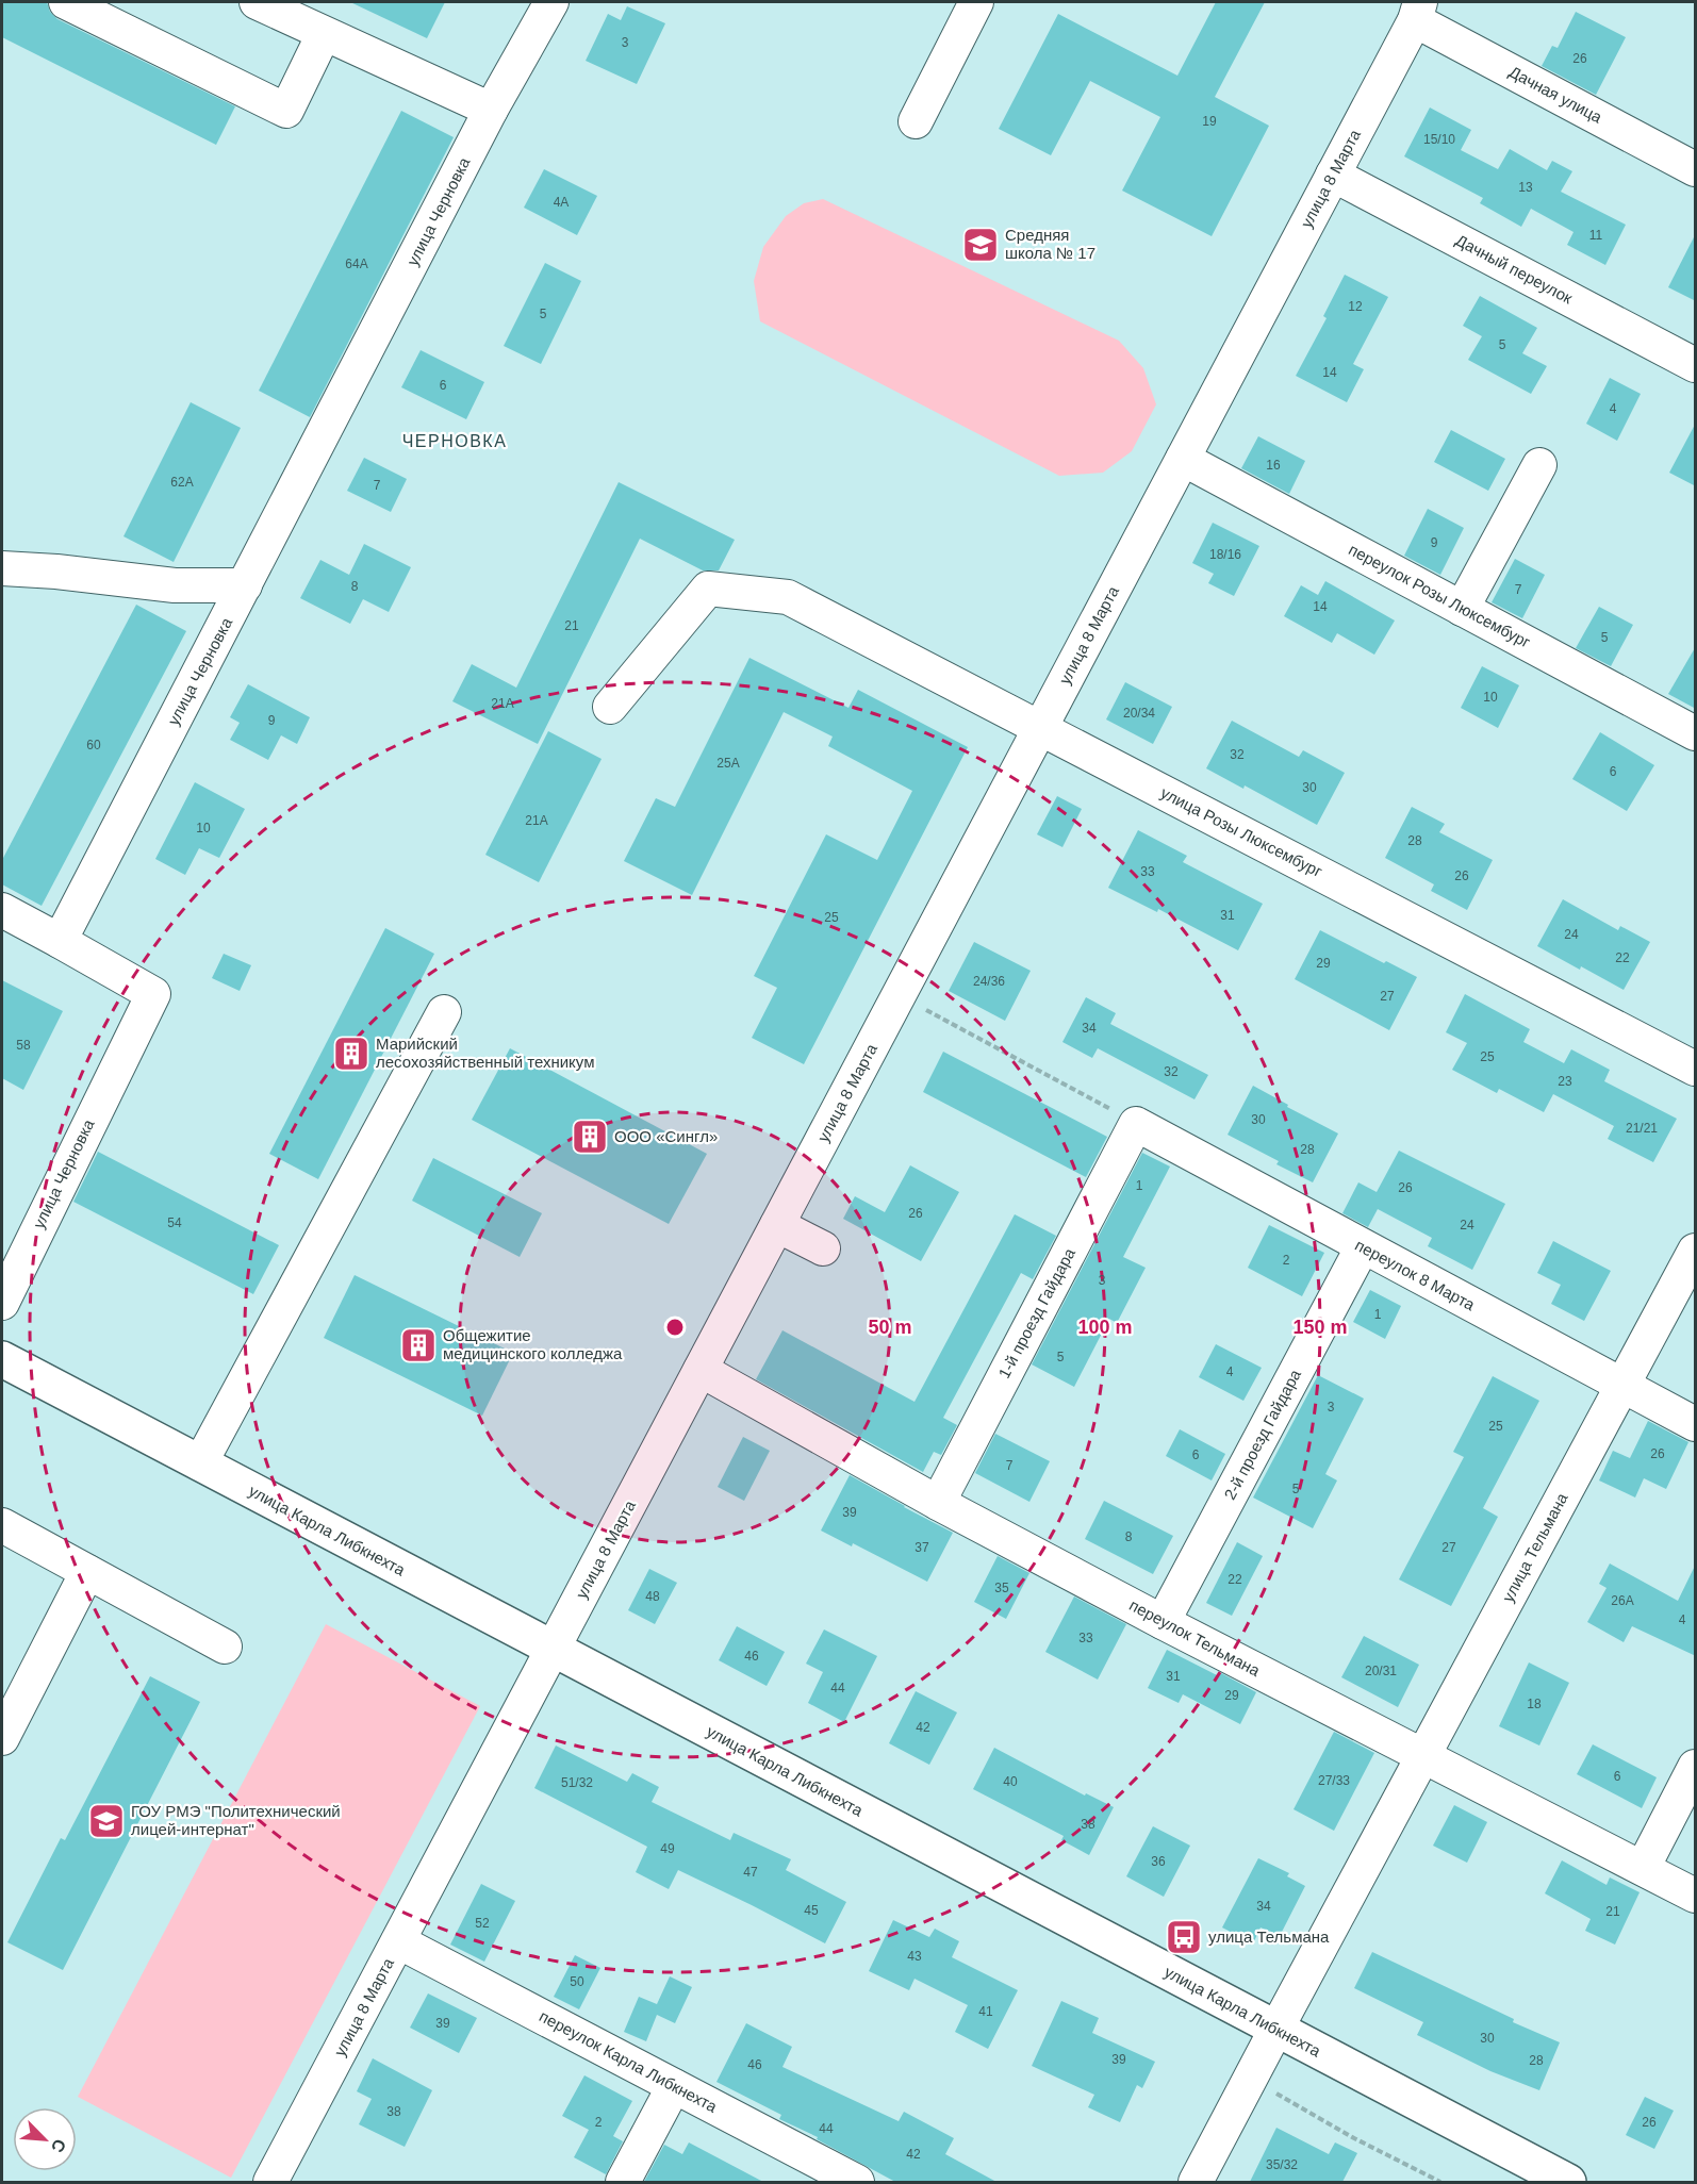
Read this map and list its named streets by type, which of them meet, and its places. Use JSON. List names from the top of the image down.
{
  "streets": {
    "main road": ["улица Карла Либкнехта"],
    "street": [
      "Дачная улица",
      "улица 8 Марта",
      "улица Черновка",
      "Дачный переулок",
      "переулок Розы Люксембург",
      "улица Розы Люксембург",
      "переулок 8 Марта",
      "1-й проезд Гайдара",
      "2-й проезд Гайдара",
      "улица Тельмана",
      "переулок Тельмана",
      "переулок Карла Либкнехта"
    ]
  },
  "crossings": [
    ["Дачная улица", "улица 8 Марта"],
    ["улица 8 Марта", "Дачный переулок"],
    ["улица 8 Марта", "переулок Розы Люксембург"],
    ["улица 8 Марта", "улица Розы Люксембург"],
    ["улица 8 Марта", "улица Карла Либкнехта"],
    ["улица 8 Марта", "переулок Тельмана"],
    ["улица 8 Марта", "переулок Карла Либкнехта"],
    ["переулок 8 Марта", "1-й проезд Гайдара"],
    ["переулок 8 Марта", "2-й проезд Гайдара"],
    ["переулок 8 Марта", "улица Тельмана"],
    ["1-й проезд Гайдара", "переулок Тельмана"],
    ["2-й проезд Гайдара", "переулок Тельмана"],
    ["улица Карла Либкнехта", "улица Тельмана"],
    ["улица Тельмана", "переулок Тельмана"]
  ],
  "districts": ["ЧЕРНОВКА"],
  "places": {
    "school or university": ["Средняя школа № 17", "ГОУ РМЭ \"Политехнический лицей-интернат\""],
    "building": ["Марийский лесохозяйственный техникум", "ООО «Сингл»", "Общежитие медицинского колледжа"],
    "bus stop": ["улица Тельмана"]
  },
  "house_numbers": [
    "3",
    "26",
    "19",
    "15/10",
    "13",
    "4А",
    "11",
    "64А",
    "12",
    "5",
    "5",
    "14",
    "6",
    "4",
    "16",
    "62А",
    "7",
    "9",
    "18/16",
    "8",
    "7",
    "14",
    "21",
    "5",
    "10",
    "21А",
    "20/34",
    "9",
    "60",
    "32",
    "25А",
    "6",
    "30",
    "21А",
    "10",
    "28",
    "33",
    "26",
    "31",
    "25",
    "24",
    "22",
    "29",
    "24/36",
    "27",
    "34",
    "58",
    "25",
    "32",
    "23",
    "30",
    "21/21",
    "28",
    "1",
    "26",
    "26",
    "54",
    "24",
    "2",
    "3",
    "1",
    "5",
    "4",
    "3",
    "25",
    "26",
    "6",
    "7",
    "5",
    "39",
    "8",
    "37",
    "27",
    "22",
    "35",
    "48",
    "26А",
    "4",
    "33",
    "46",
    "20/31",
    "31",
    "44",
    "29",
    "18",
    "42",
    "6",
    "27/33",
    "40",
    "51/32",
    "38",
    "49",
    "36",
    "47",
    "34",
    "45",
    "21",
    "52",
    "43",
    "50",
    "41",
    "39",
    "30",
    "39",
    "28",
    "46",
    "38",
    "2",
    "26",
    "44",
    "42",
    "35/32"
  ],
  "north": "bottom right",
  "rings": ["50 m", "100 m", "150 m"]
}
